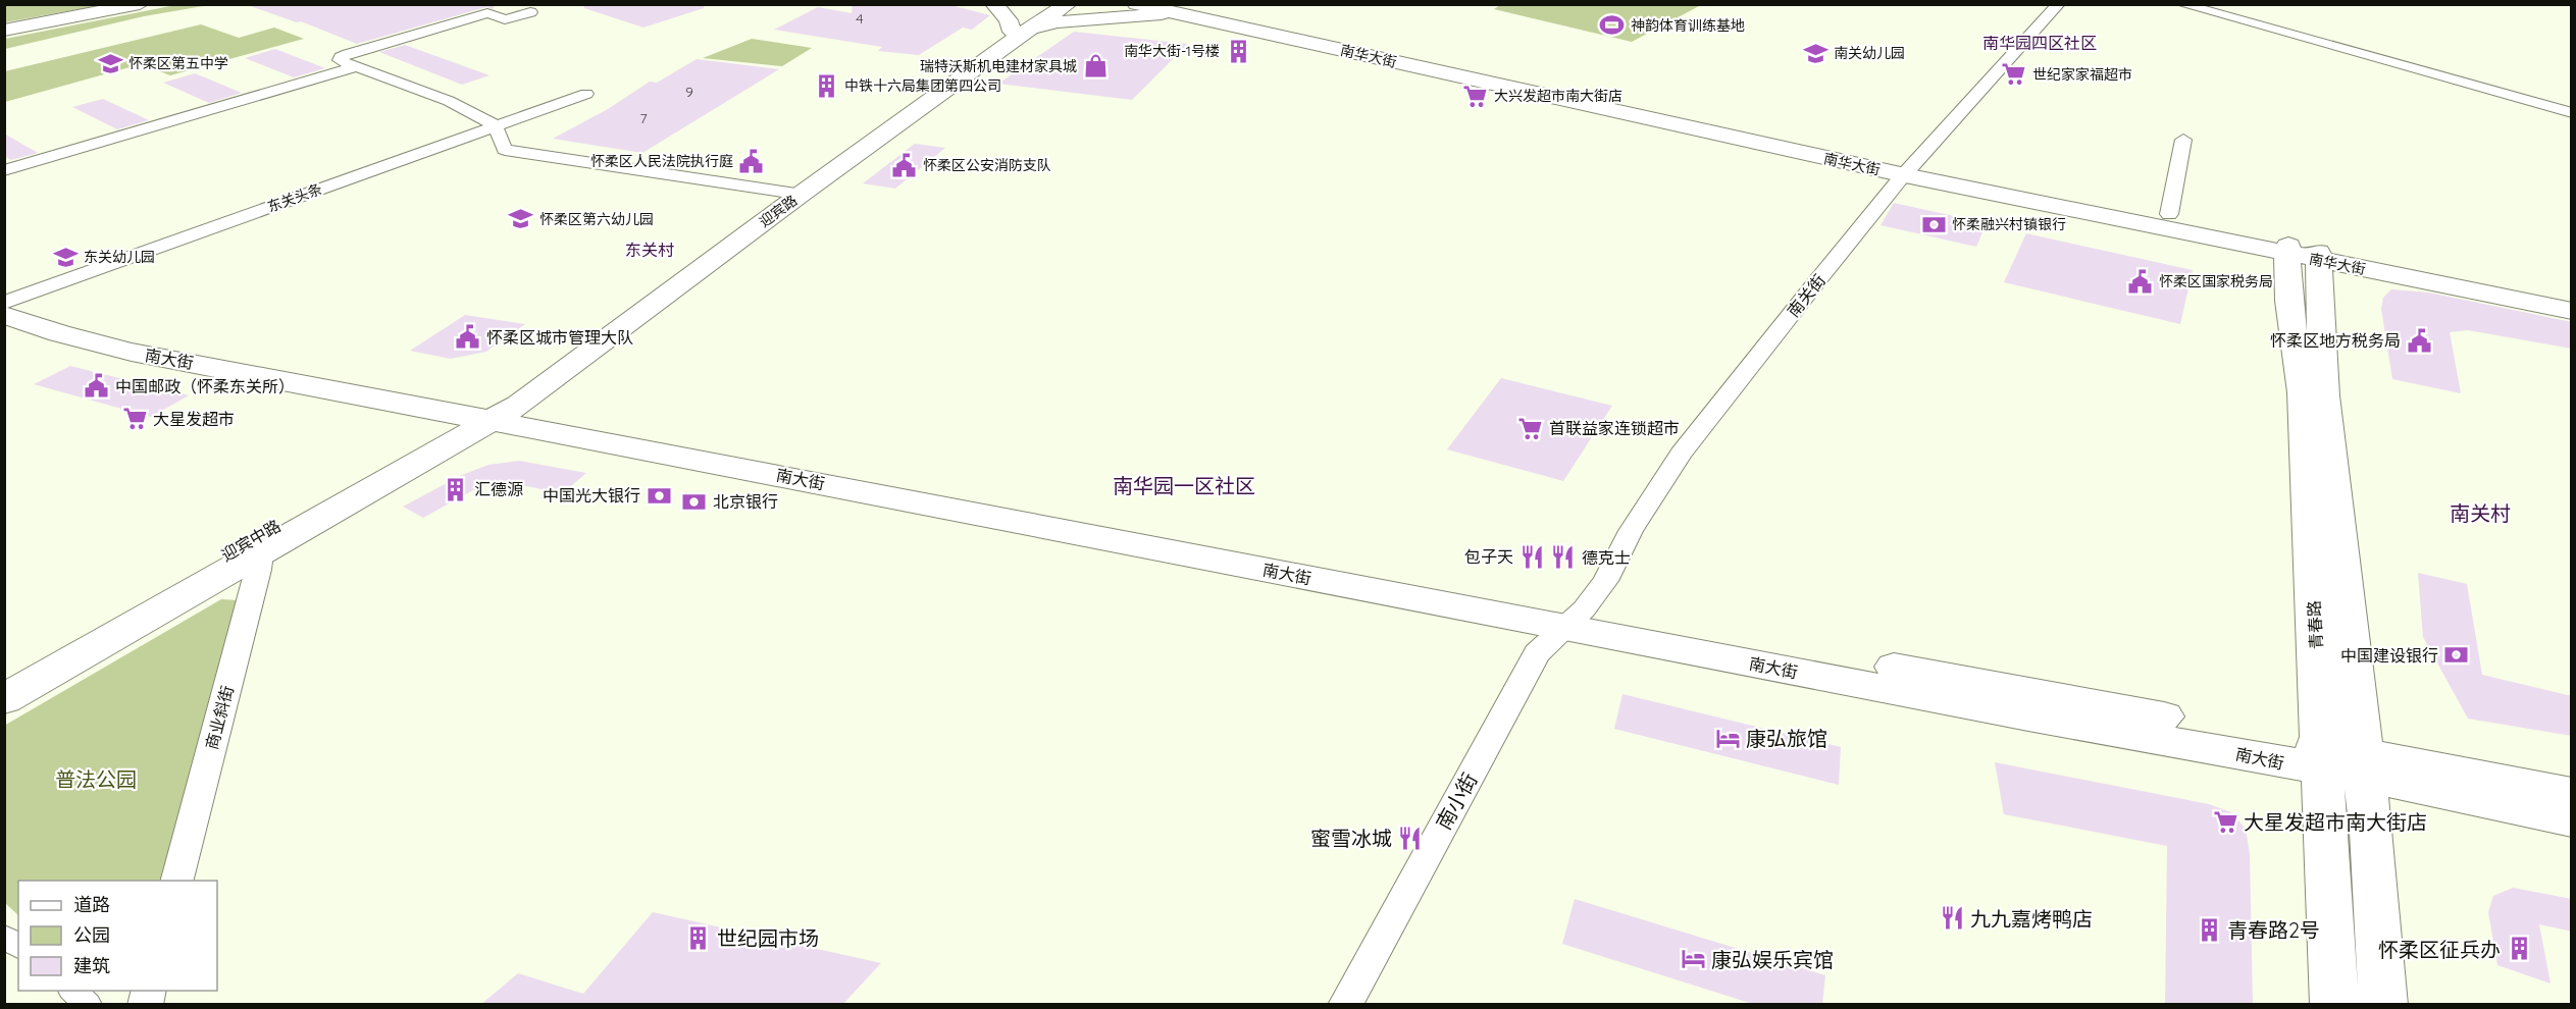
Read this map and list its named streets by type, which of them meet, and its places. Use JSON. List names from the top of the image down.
{
  "streets": {
    "main road": [
      "南华大街",
      "迎宾路",
      "南大街",
      "迎宾中路",
      "青春路"
    ],
    "street": [
      "东关头条",
      "南关街",
      "商业斜街",
      "南小街"
    ]
  },
  "crossings": [
    ["南华大街", "南关街"],
    ["南华大街", "青春路"],
    ["东关头条", "南大街"],
    ["迎宾路", "南大街"],
    ["迎宾路", "迎宾中路"],
    ["南关街", "南大街"],
    ["南关街", "南小街"],
    ["南大街", "迎宾中路"],
    ["南大街", "青春路"],
    ["南大街", "南小街"],
    ["迎宾中路", "商业斜街"]
  ],
  "districts": [
    "南华园四区社区",
    "东关村",
    "南华园一区社区",
    "南关村"
  ],
  "parks": ["普法公园"],
  "places": {
    "sports": ["神韵体育训练基地"],
    "building": [
      "南华大街-1号楼",
      "中铁十六局集团第四公司",
      "汇德源",
      "青春路2号",
      "世纪园市场",
      "怀柔区征兵办"
    ],
    "school or university": [
      "南关幼儿园",
      "怀柔区第五中学",
      "怀柔区第六幼儿园",
      "东关幼儿园"
    ],
    "shop": ["瑞特沃斯机电建材家具城"],
    "supermarket": [
      "世纪家家福超市",
      "大兴发超市南大街店",
      "大星发超市",
      "首联益家连锁超市",
      "大星发超市南大街店"
    ],
    "public building": [
      "怀柔区人民法院执行庭",
      "怀柔区公安消防支队",
      "怀柔区国家税务局",
      "怀柔区城市管理大队",
      "怀柔区地方税务局",
      "中国邮政（怀柔东关所）"
    ],
    "bank": [
      "怀柔融兴村镇银行",
      "中国光大银行",
      "北京银行",
      "中国建设银行"
    ],
    "restaurant": [
      "包子天",
      "德克士",
      "蜜雪冰城",
      "九九嘉烤鸭店"
    ],
    "hotel": ["康弘旅馆", "康弘娱乐宾馆"]
  },
  "house_numbers": ["4", "9", "7"],
  "legend": ["道路", "公园", "建筑"]
}
